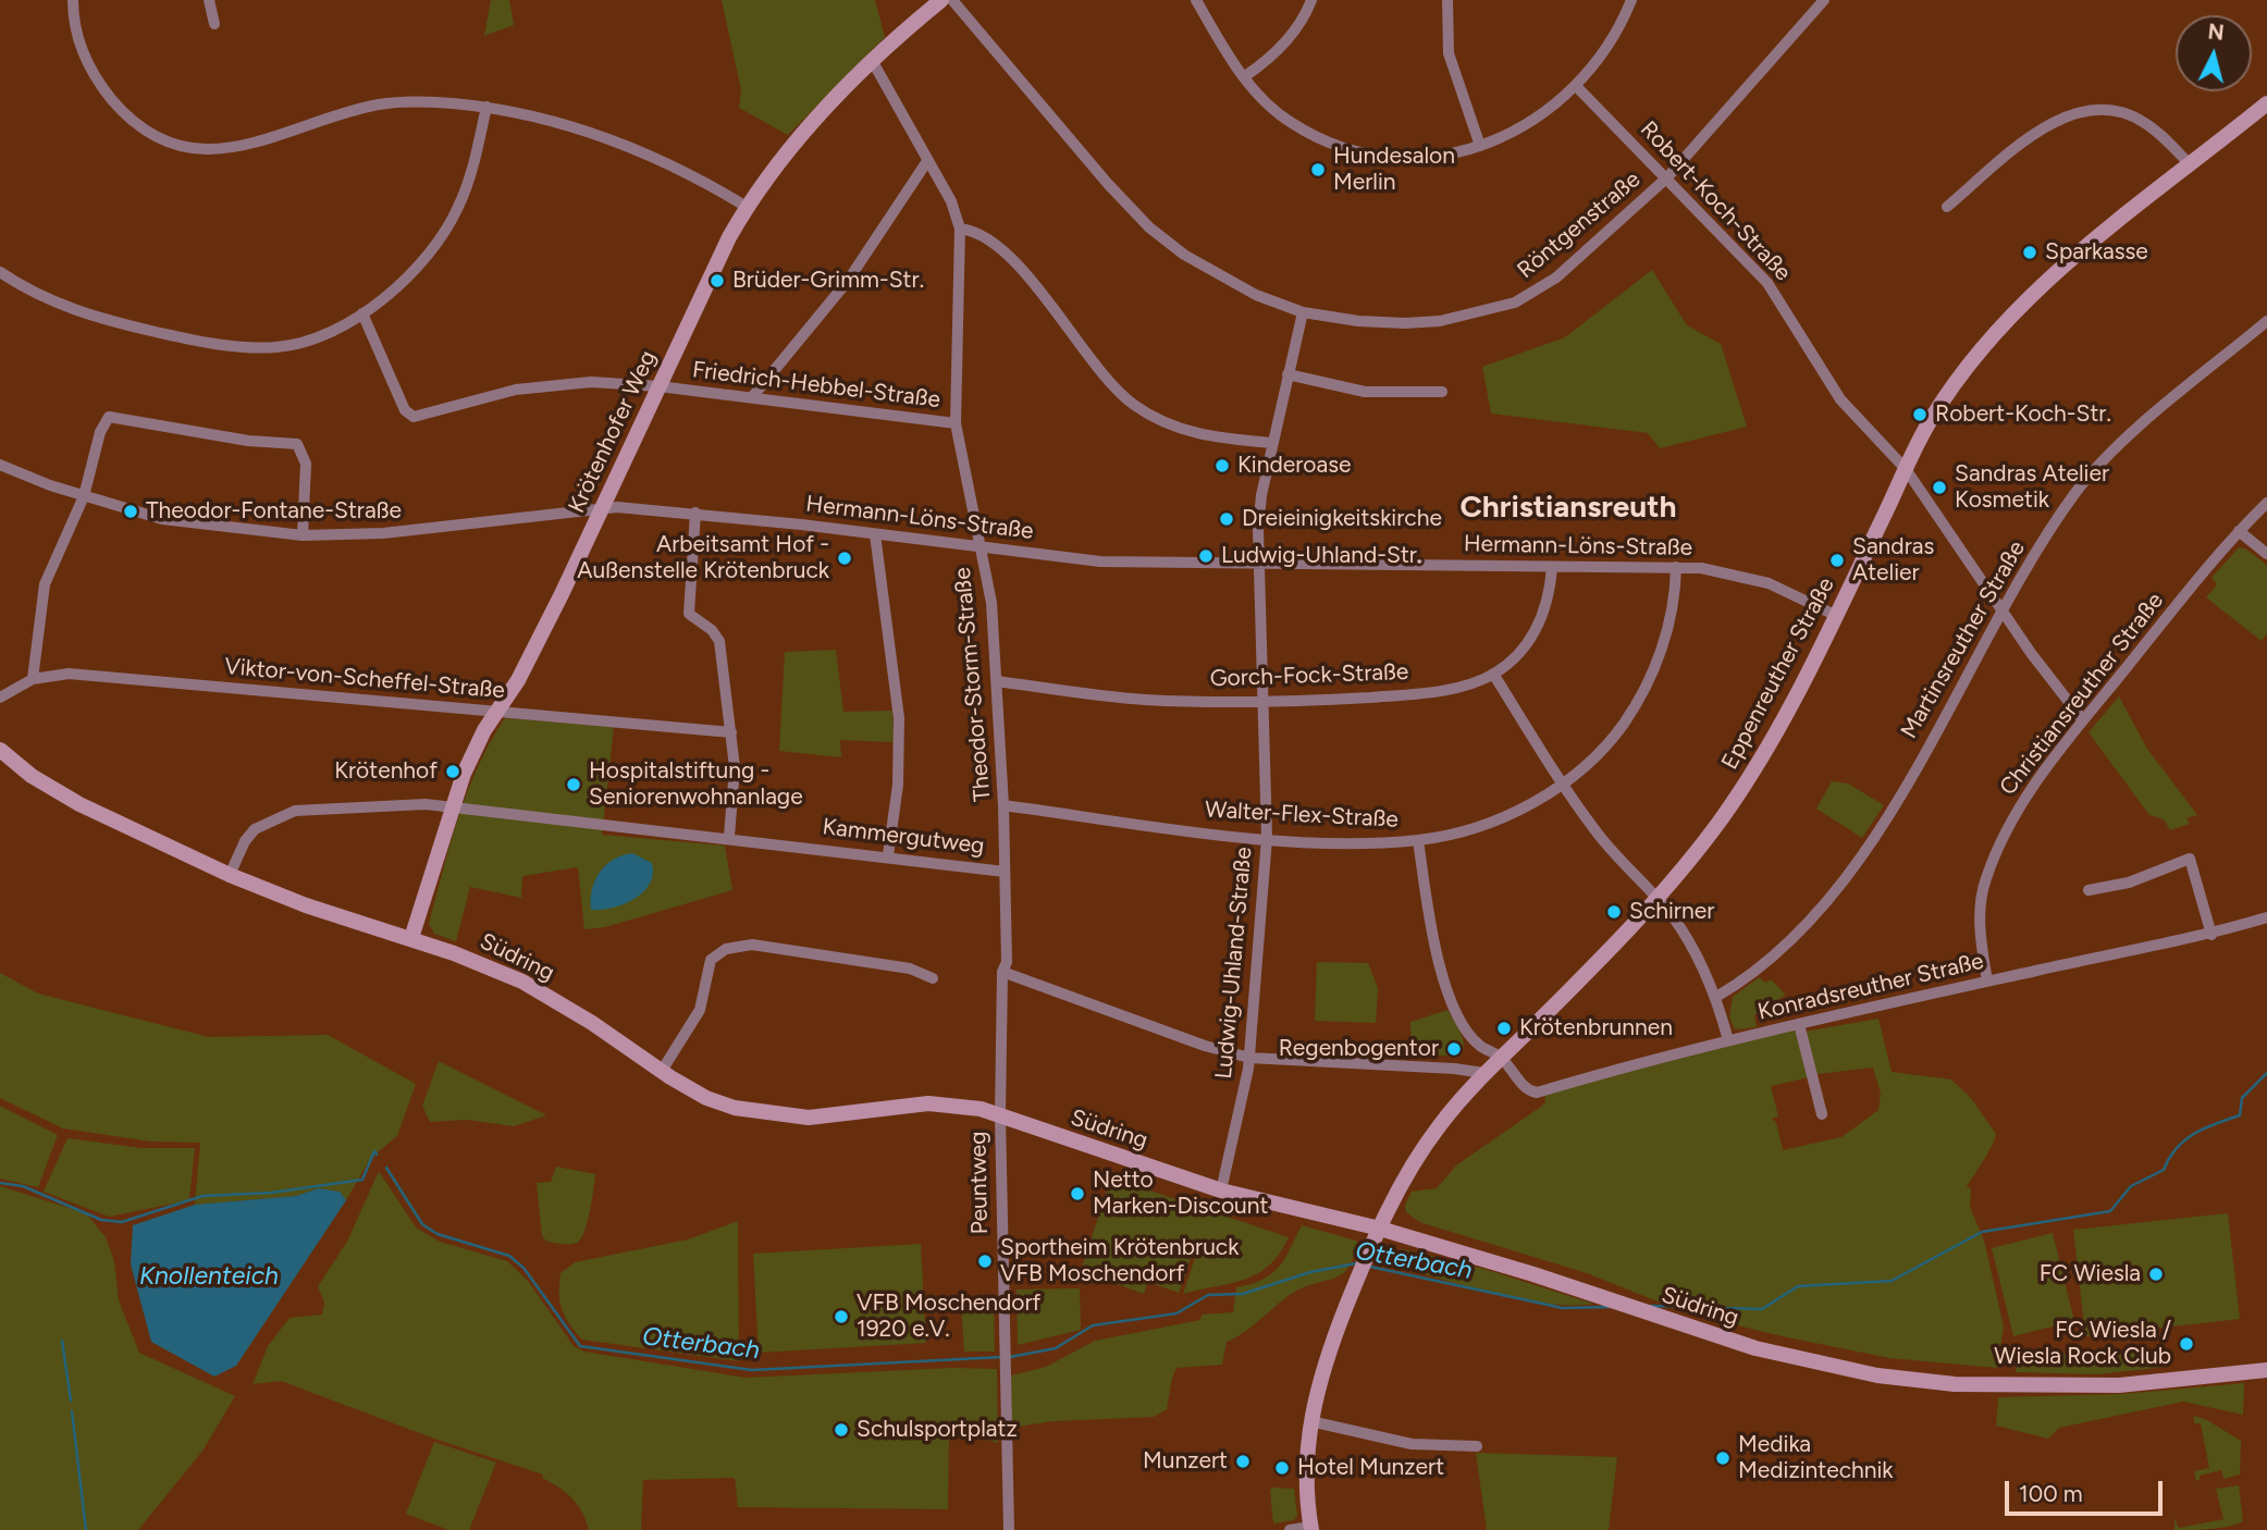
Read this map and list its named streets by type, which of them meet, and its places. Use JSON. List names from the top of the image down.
{
  "streets": {
    "street": [
      "Robert-Koch-Straße",
      "Röntgenstraße",
      "Friedrich-Hebbel-Straße",
      "Krötenhofer Weg",
      "Hermann-Löns-Straße",
      "Martinsreuther Straße",
      "Eppenreuther Straße",
      "Gorch-Fock-Straße",
      "Viktor-von-Scheffel-Straße",
      "Theodor-Storm-Straße",
      "Christiansreuther Straße",
      "Walter-Flex-Straße",
      "Kammergutweg",
      "Südring",
      "Ludwig-Uhland-Straße",
      "Konradsreuther Straße",
      "Peuntweg"
    ]
  },
  "crossings": [
    ["Robert-Koch-Straße", "Röntgenstraße"],
    ["Robert-Koch-Straße", "Martinsreuther Straße"],
    ["Robert-Koch-Straße", "Eppenreuther Straße"],
    ["Robert-Koch-Straße", "Christiansreuther Straße"],
    ["Röntgenstraße", "Ludwig-Uhland-Straße"],
    ["Friedrich-Hebbel-Straße", "Krötenhofer Weg"],
    ["Friedrich-Hebbel-Straße", "Theodor-Storm-Straße"],
    ["Krötenhofer Weg", "Hermann-Löns-Straße"],
    ["Krötenhofer Weg", "Viktor-von-Scheffel-Straße"],
    ["Krötenhofer Weg", "Theodor-Storm-Straße"],
    ["Krötenhofer Weg", "Kammergutweg"],
    ["Krötenhofer Weg", "Südring"],
    ["Hermann-Löns-Straße", "Eppenreuther Straße"],
    ["Hermann-Löns-Straße", "Gorch-Fock-Straße"],
    ["Hermann-Löns-Straße", "Theodor-Storm-Straße"],
    ["Hermann-Löns-Straße", "Walter-Flex-Straße"],
    ["Hermann-Löns-Straße", "Ludwig-Uhland-Straße"],
    ["Eppenreuther Straße", "Südring"],
    ["Eppenreuther Straße", "Konradsreuther Straße"],
    ["Gorch-Fock-Straße", "Theodor-Storm-Straße"],
    ["Gorch-Fock-Straße", "Ludwig-Uhland-Straße"],
    ["Theodor-Storm-Straße", "Walter-Flex-Straße"],
    ["Theodor-Storm-Straße", "Kammergutweg"],
    ["Christiansreuther Straße", "Konradsreuther Straße"],
    ["Walter-Flex-Straße", "Ludwig-Uhland-Straße"],
    ["Kammergutweg", "Südring"],
    ["Kammergutweg", "Peuntweg"],
    ["Südring", "Ludwig-Uhland-Straße"],
    ["Südring", "Peuntweg"]
  ],
  "districts": ["Christiansreuth"],
  "water": ["Otterbach", "Knollenteich"],
  "places": [
    "Hundesalon Merlin",
    "Sparkasse",
    "Brüder-Grimm-Str.",
    "Robert-Koch-Str.",
    "Kinderoase",
    "Sandras Atelier Kosmetik",
    "Theodor-Fontane-Straße",
    "Dreieinigkeitskirche",
    "Ludwig-Uhland-Str.",
    "Arbeitsamt Hof - Außenstelle Krötenbruck",
    "Sandras Atelier",
    "Krötenhof",
    "Hospitalstiftung - Seniorenwohnanlage",
    "Schirner",
    "Krötenbrunnen",
    "Regenbogentor",
    "Netto Marken-Discount",
    "Sportheim Krötenbruck VFB Moschendorf",
    "FC Wiesla",
    "VFB Moschendorf 1920 e.V.",
    "FC Wiesla / Wiesla Rock Club",
    "Schulsportplatz",
    "Medika Medizintechnik",
    "Munzert",
    "Hotel Munzert"
  ],
  "scale_bar": "100 m",
  "north": "top"
}
